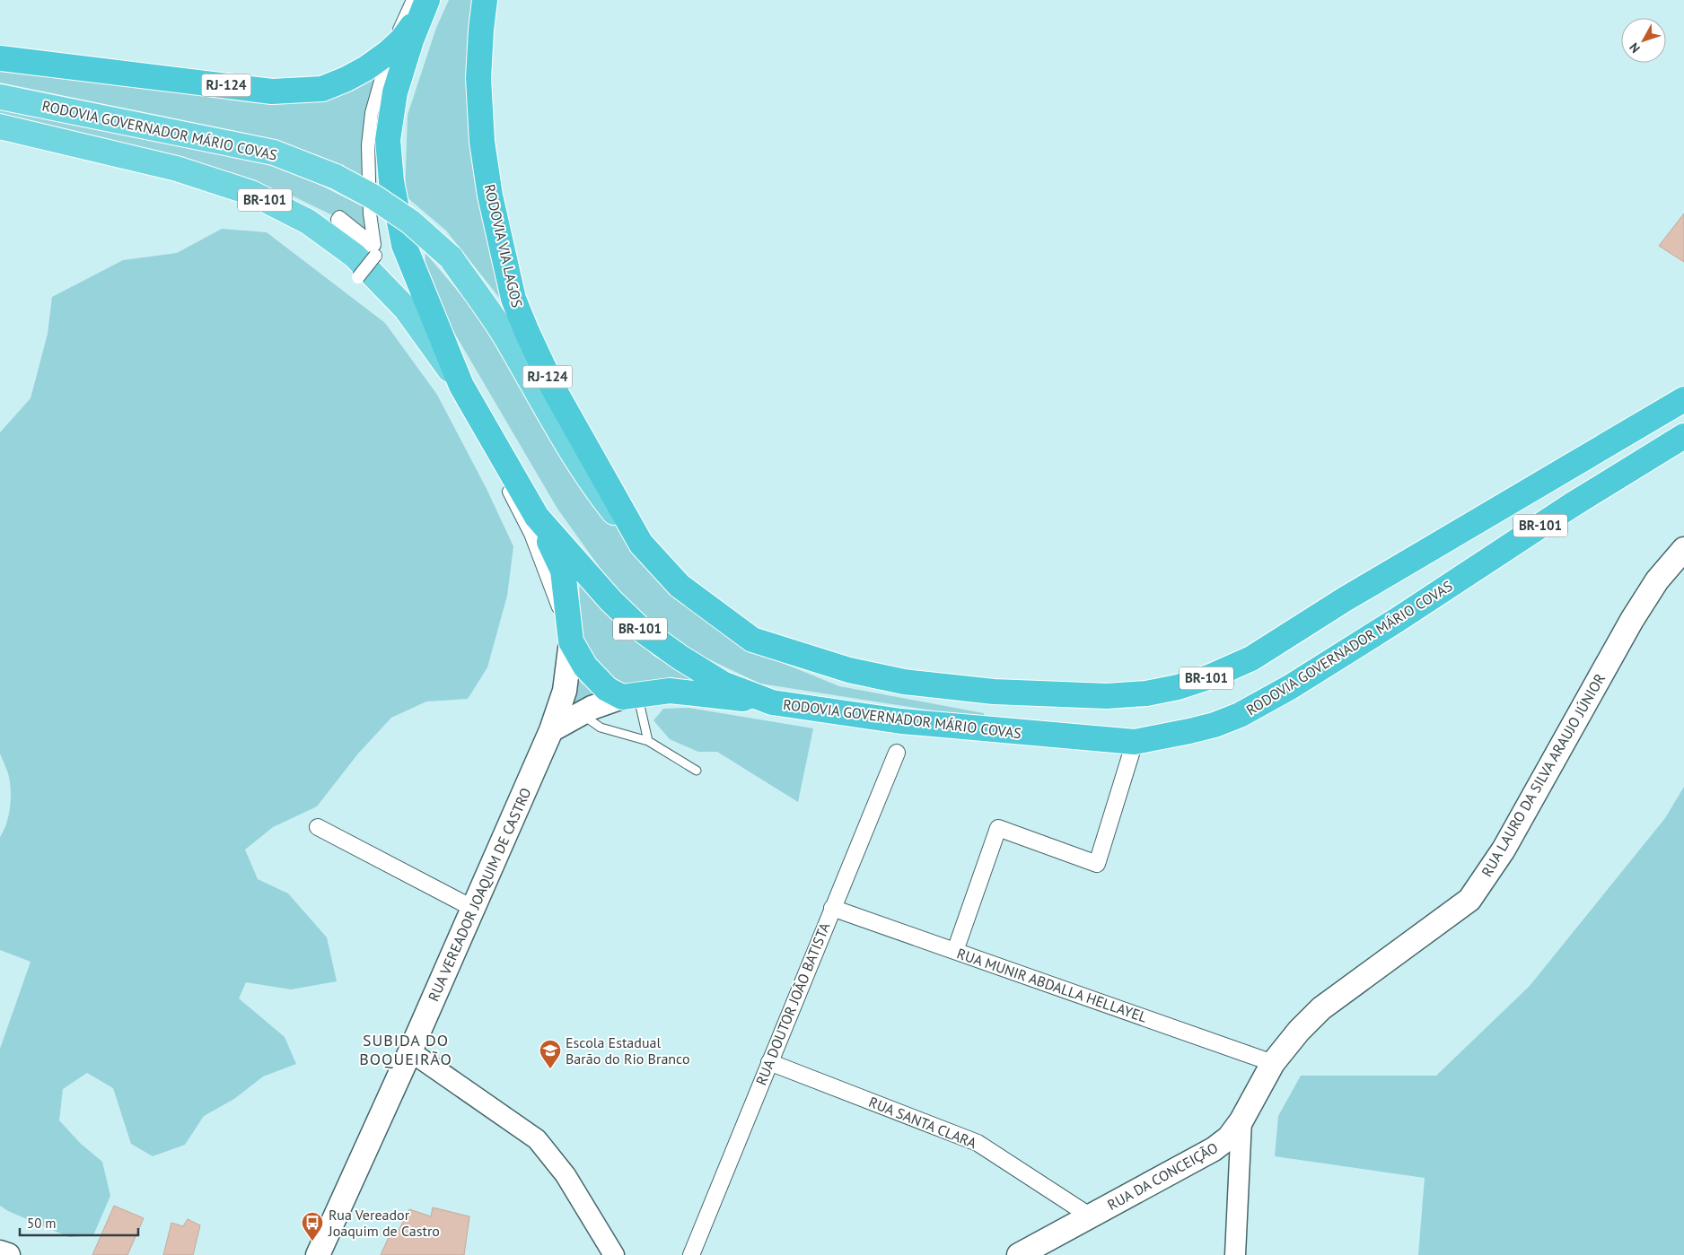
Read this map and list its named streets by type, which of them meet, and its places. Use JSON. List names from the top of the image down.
{
  "streets": {
    "highway": [
      "RJ-124",
      "RODOVIA GOVERNADOR MÁRIO COVAS",
      "BR-101",
      "RODOVIA VIA LAGOS"
    ],
    "main road": ["RUA LAURO DA SILVA ARAUJO JÚNIOR", "RUA VEREADOR JOAQUIM DE CASTRO", "RUA DA CONCEIÇÃO"],
    "street": ["RUA MUNIR ABDALLA HELLAYEL", "RUA DOUTOR JOÃO BATISTA", "RUA SANTA CLARA"]
  },
  "crossings": [
    ["RJ-124", "RODOVIA GOVERNADOR MÁRIO COVAS"],
    ["RODOVIA GOVERNADOR MÁRIO COVAS", "RODOVIA VIA LAGOS"],
    ["RUA LAURO DA SILVA ARAUJO JÚNIOR", "RUA MUNIR ABDALLA HELLAYEL"],
    ["RUA LAURO DA SILVA ARAUJO JÚNIOR", "RUA DA CONCEIÇÃO"],
    ["RUA MUNIR ABDALLA HELLAYEL", "RUA DOUTOR JOÃO BATISTA"],
    ["RUA MUNIR ABDALLA HELLAYEL", "RUA DA CONCEIÇÃO"],
    ["RUA DOUTOR JOÃO BATISTA", "RUA SANTA CLARA"],
    ["RUA SANTA CLARA", "RUA DA CONCEIÇÃO"]
  ],
  "districts": ["SUBIDA DO BOQUEIRÃO"],
  "places": {
    "school or university": ["Escola Estadual Barão do Rio Branco"],
    "bus stop": ["Rua Vereador Joaquim de Castro"]
  },
  "scale_bar": "50 m",
  "north": "bottom left"
}
